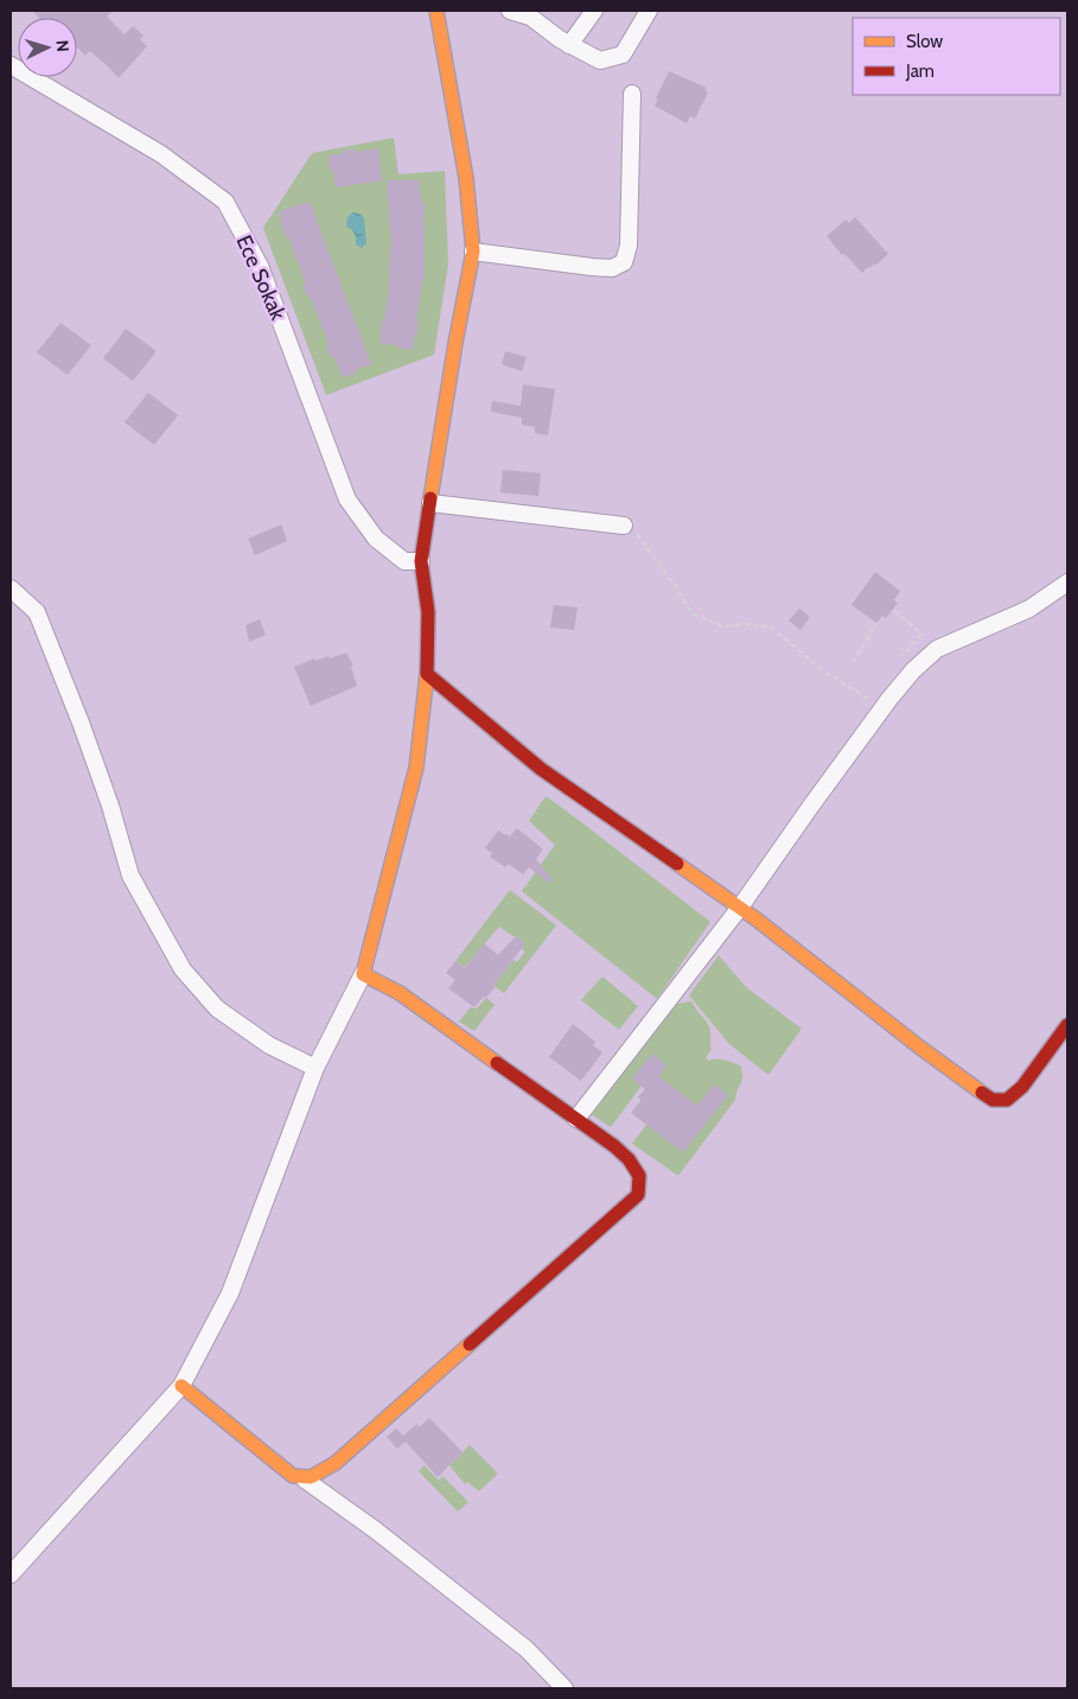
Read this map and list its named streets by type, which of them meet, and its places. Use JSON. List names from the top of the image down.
{
  "streets": {
    "street": ["Ece Sokak"]
  },
  "legend": ["Slow", "Jam"],
  "north": "right"
}
